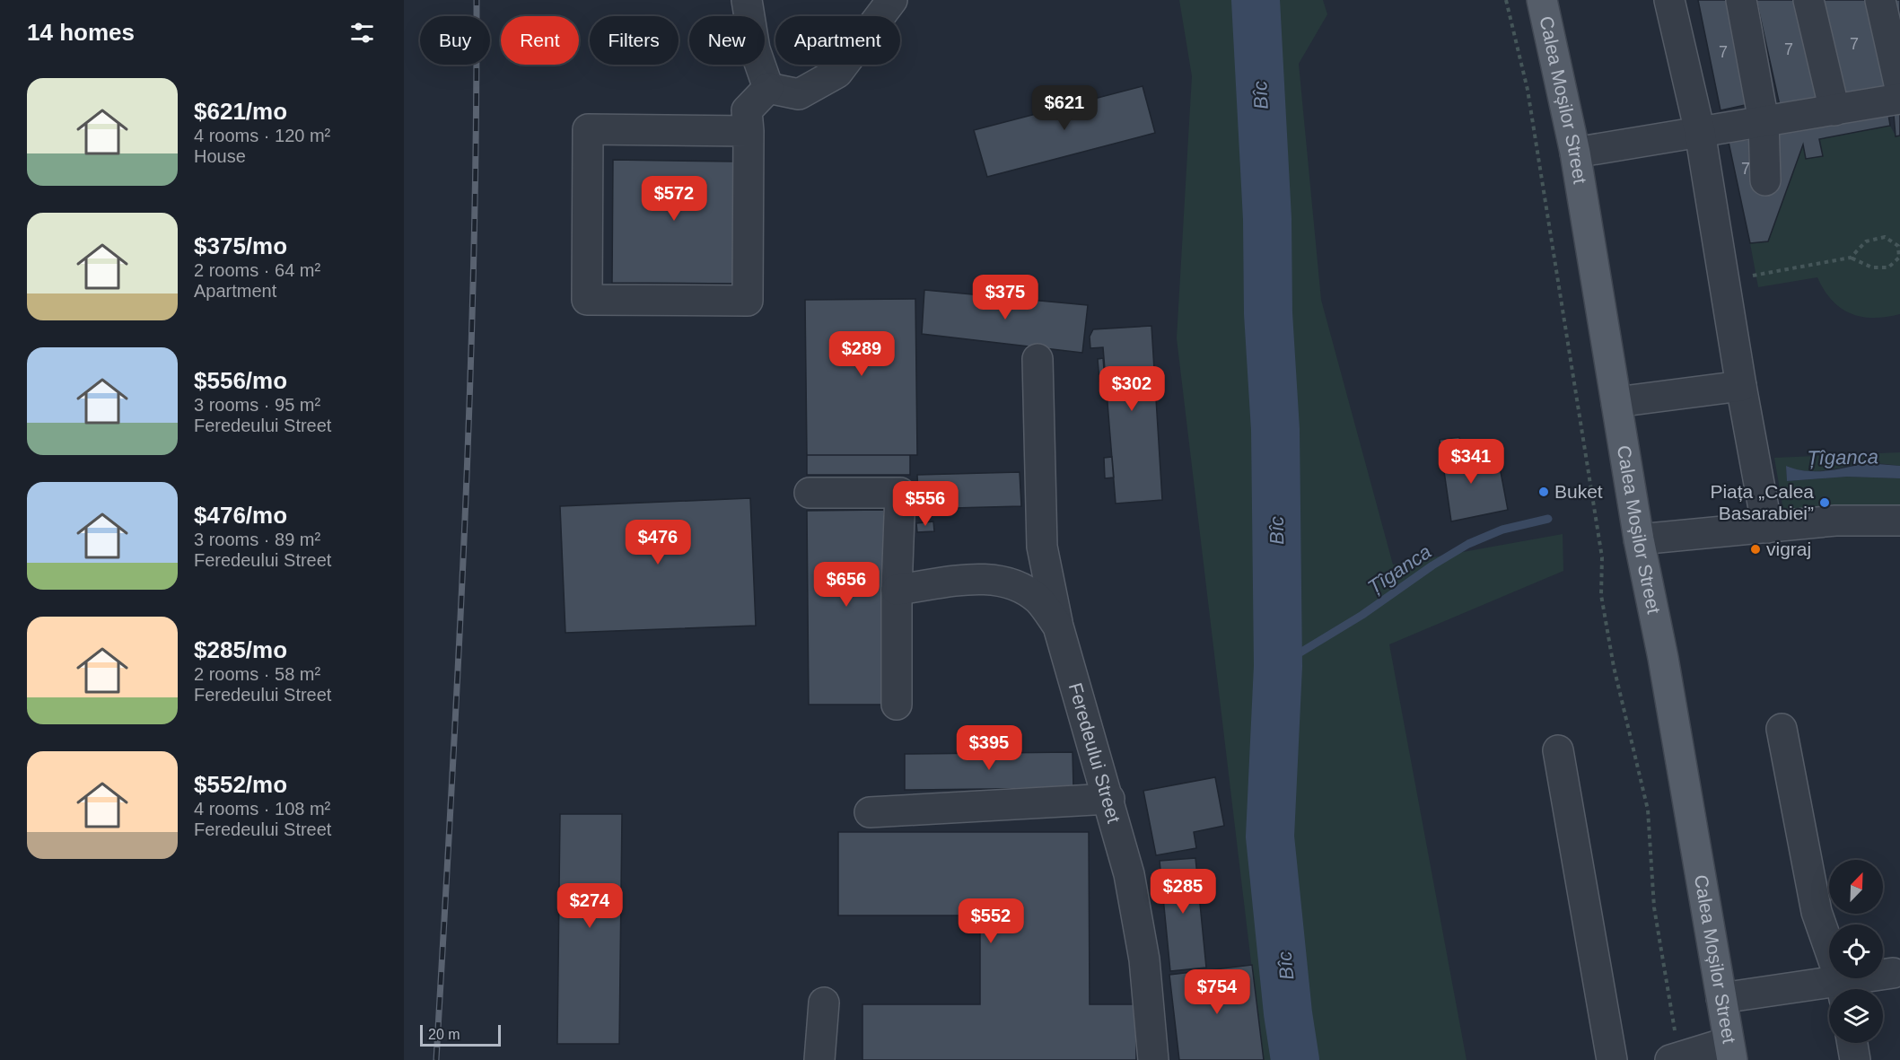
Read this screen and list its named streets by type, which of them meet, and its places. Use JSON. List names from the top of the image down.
{
  "streets": {
    "main road": ["Calea Moșilor Street"],
    "street": ["Feredeului Street"]
  },
  "water": ["Bîc", "Țîganca"],
  "places": ["Buket", "Piața „Calea Basarabiei”", "vigraj"],
  "house_numbers": [
    "7",
    "7",
    "7",
    "7"
  ],
  "scale_bar": "20 m",
  "north": "top right",
  "page": {
    "heading": "14 homes",
    "chip": [
      "Buy",
      "Rent",
      "Filters",
      "New",
      "Apartment"
    ],
    "list": [
      {
        "name": "$621/mo",
        "note": "4 rooms · 120 m² · House"
      },
      {
        "name": "$375/mo",
        "note": "2 rooms · 64 m² · Apartment"
      },
      {
        "name": "$556/mo",
        "note": "3 rooms · 95 m² · Feredeului Street"
      },
      {
        "name": "$476/mo",
        "note": "3 rooms · 89 m² · Feredeului Street"
      },
      {
        "name": "$285/mo",
        "note": "2 rooms · 58 m² · Feredeului Street"
      },
      {
        "name": "$552/mo",
        "note": "4 rooms · 108 m² · Feredeului Street"
      }
    ],
    "price": [
      "$621",
      "$572",
      "$375",
      "$289",
      "$302",
      "$341",
      "$556",
      "$476",
      "$656",
      "$395",
      "$285",
      "$274",
      "$552",
      "$754"
    ],
    "scale": "20 m"
  }
}
